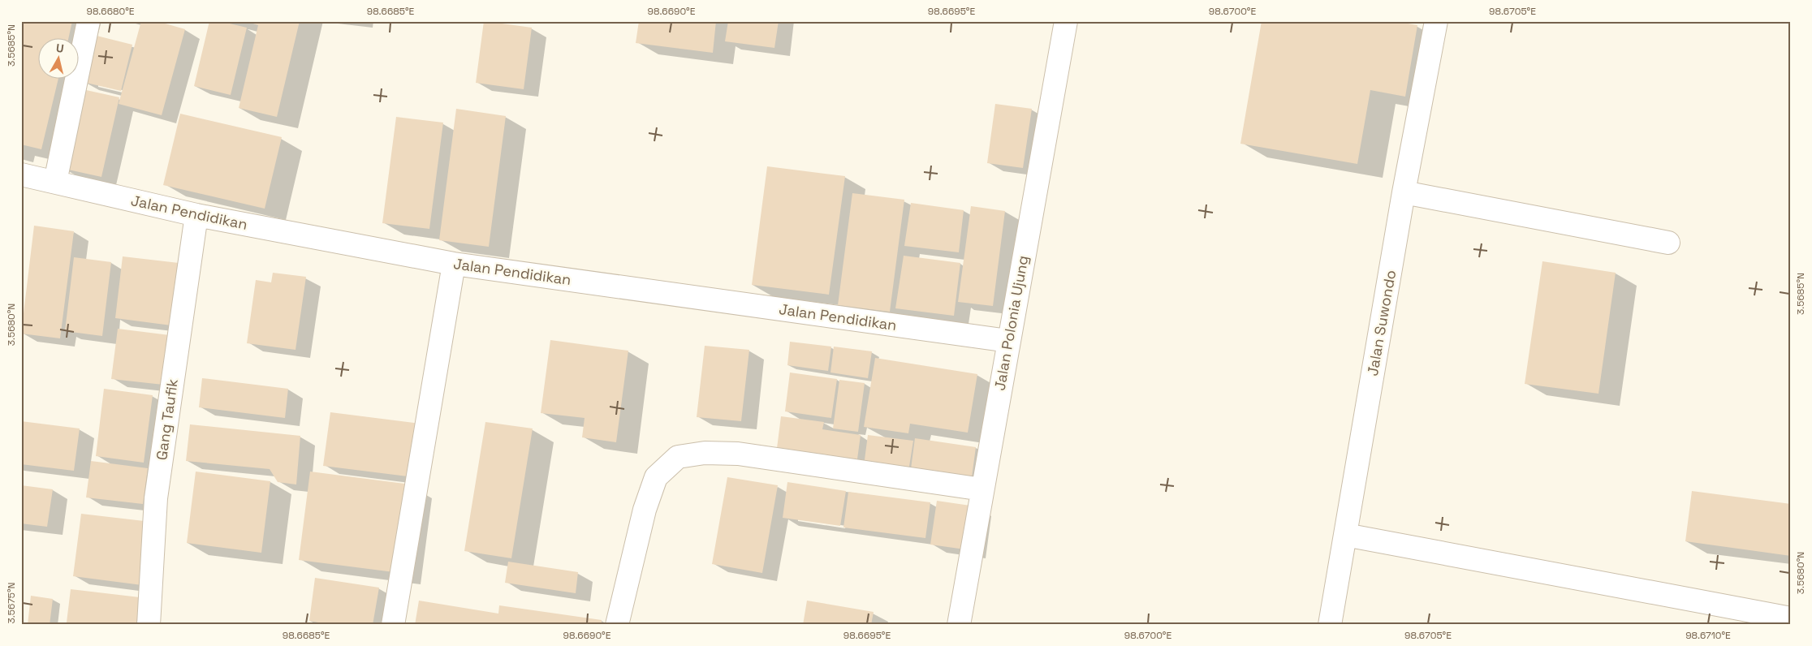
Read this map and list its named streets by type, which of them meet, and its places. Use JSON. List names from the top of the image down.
{
  "streets": {
    "street": [
      "Jalan Pendidikan",
      "Jalan Polonia Ujung",
      "Jalan Suwondo",
      "Gang Taufik"
    ]
  },
  "crossings": [
    ["Jalan Pendidikan", "Jalan Polonia Ujung"],
    ["Jalan Pendidikan", "Gang Taufik"]
  ],
  "north": "top",
  "coordinates": [
    "98.6680°E",
    "98.6685°E",
    "98.6690°E",
    "98.6695°E",
    "98.6700°E",
    "98.6705°E",
    "3.5685°N",
    "3.5680°N",
    "3.5675°N",
    "98.6710°E"
  ]
}
